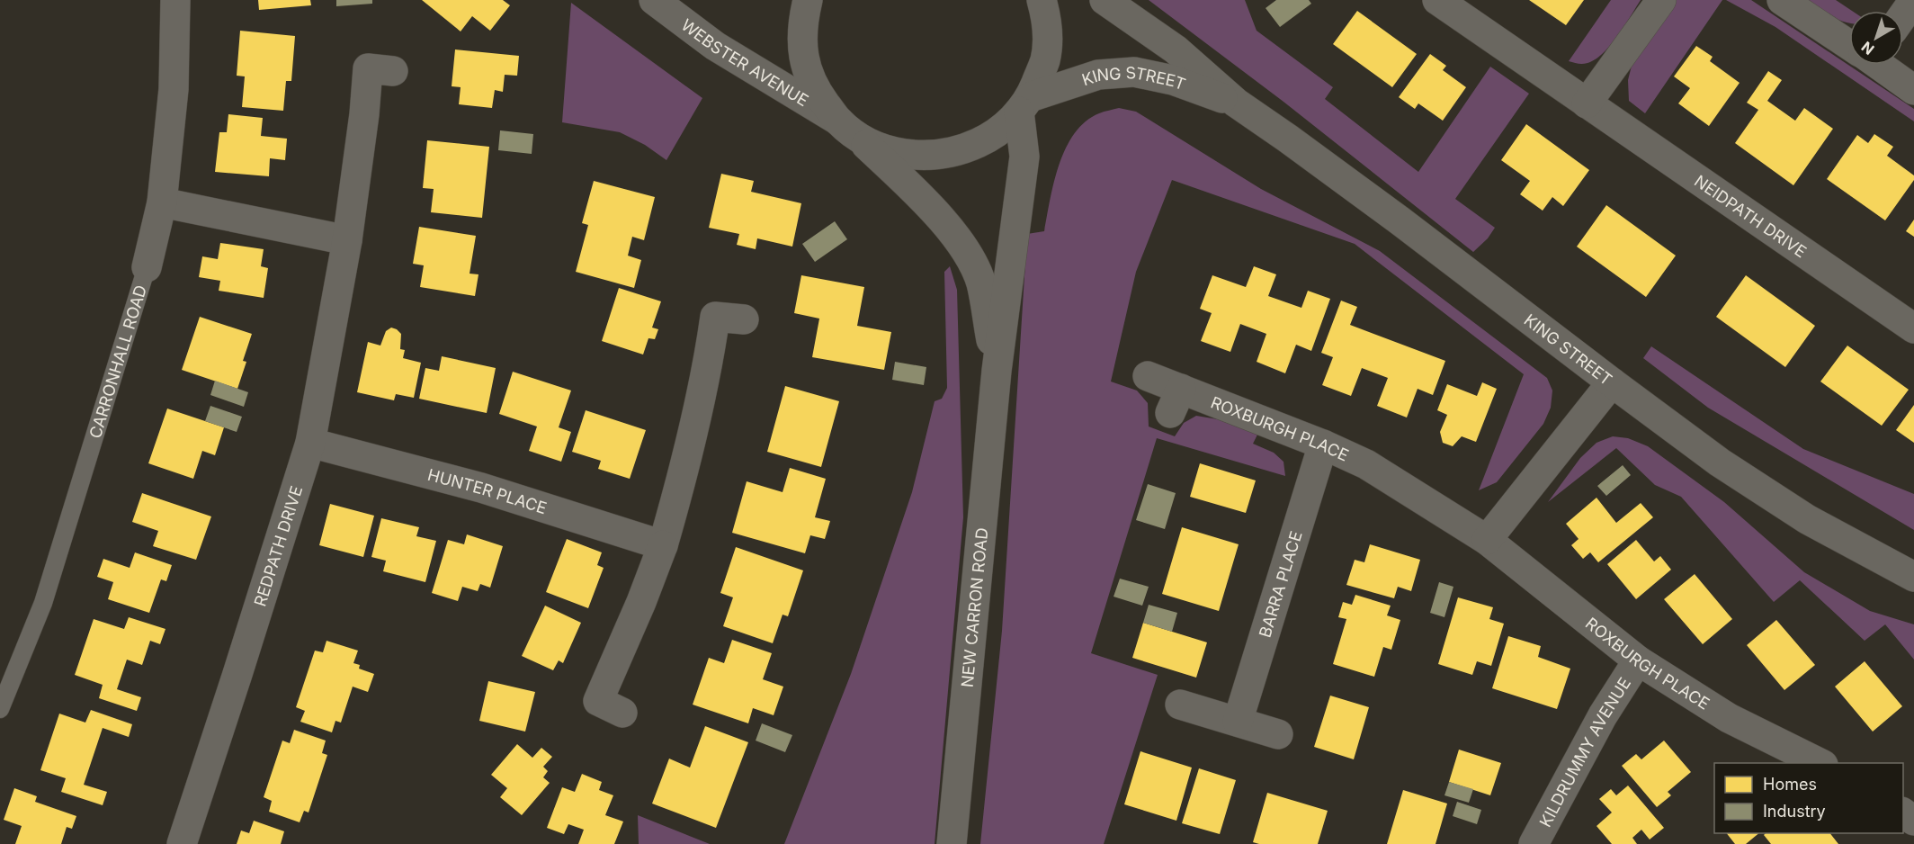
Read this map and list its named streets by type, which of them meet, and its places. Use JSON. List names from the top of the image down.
{
  "streets": {
    "street": [
      "WEBSTER AVENUE",
      "KING STREET",
      "NEIDPATH DRIVE",
      "CARRONHALL ROAD",
      "ROXBURGH PLACE",
      "HUNTER PLACE",
      "REDPATH DRIVE",
      "BARRA PLACE",
      "NEW CARRON ROAD",
      "KILDRUMMY AVENUE"
    ]
  },
  "crossings": [
    ["WEBSTER AVENUE", "NEW CARRON ROAD"],
    ["KING STREET", "NEW CARRON ROAD"],
    ["ROXBURGH PLACE", "BARRA PLACE"],
    ["ROXBURGH PLACE", "KILDRUMMY AVENUE"],
    ["HUNTER PLACE", "REDPATH DRIVE"]
  ],
  "legend": ["Homes", "Industry"],
  "north": "bottom left"
}
